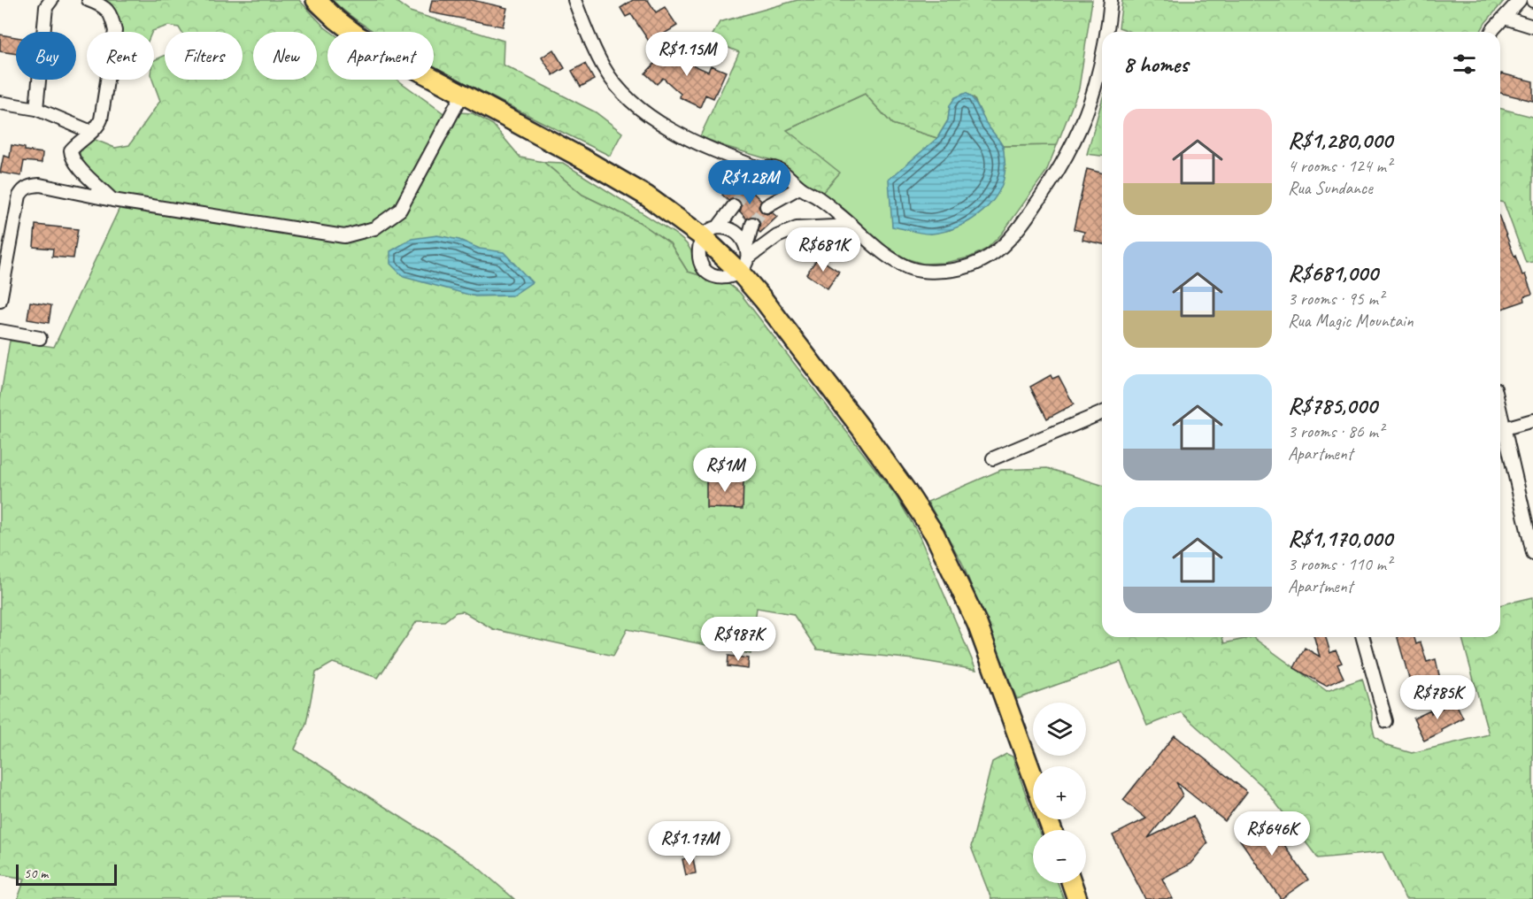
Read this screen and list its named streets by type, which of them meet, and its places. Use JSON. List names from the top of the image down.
{
  "scale_bar": "50 m",
  "page": {
    "price": [
      "R$1.15M",
      "R$1.28M",
      "R$681K",
      "R$1M",
      "R$987K",
      "R$785K",
      "R$646K",
      "R$1.17M"
    ],
    "chip": [
      "Buy",
      "Rent",
      "Filters",
      "New",
      "Apartment"
    ],
    "heading": "8 homes",
    "list": [
      {
        "name": "R$1,280,000",
        "note": "4 rooms · 124 m² · Rua Sundance"
      },
      {
        "name": "R$681,000",
        "note": "3 rooms · 95 m² · Rua Magic Mountain"
      },
      {
        "name": "R$785,000",
        "note": "3 rooms · 86 m² · Apartment"
      },
      {
        "name": "R$1,170,000",
        "note": "3 rooms · 110 m² · Apartment"
      }
    ],
    "map_buttons": ["+", "−"],
    "scale": "50 m"
  }
}
